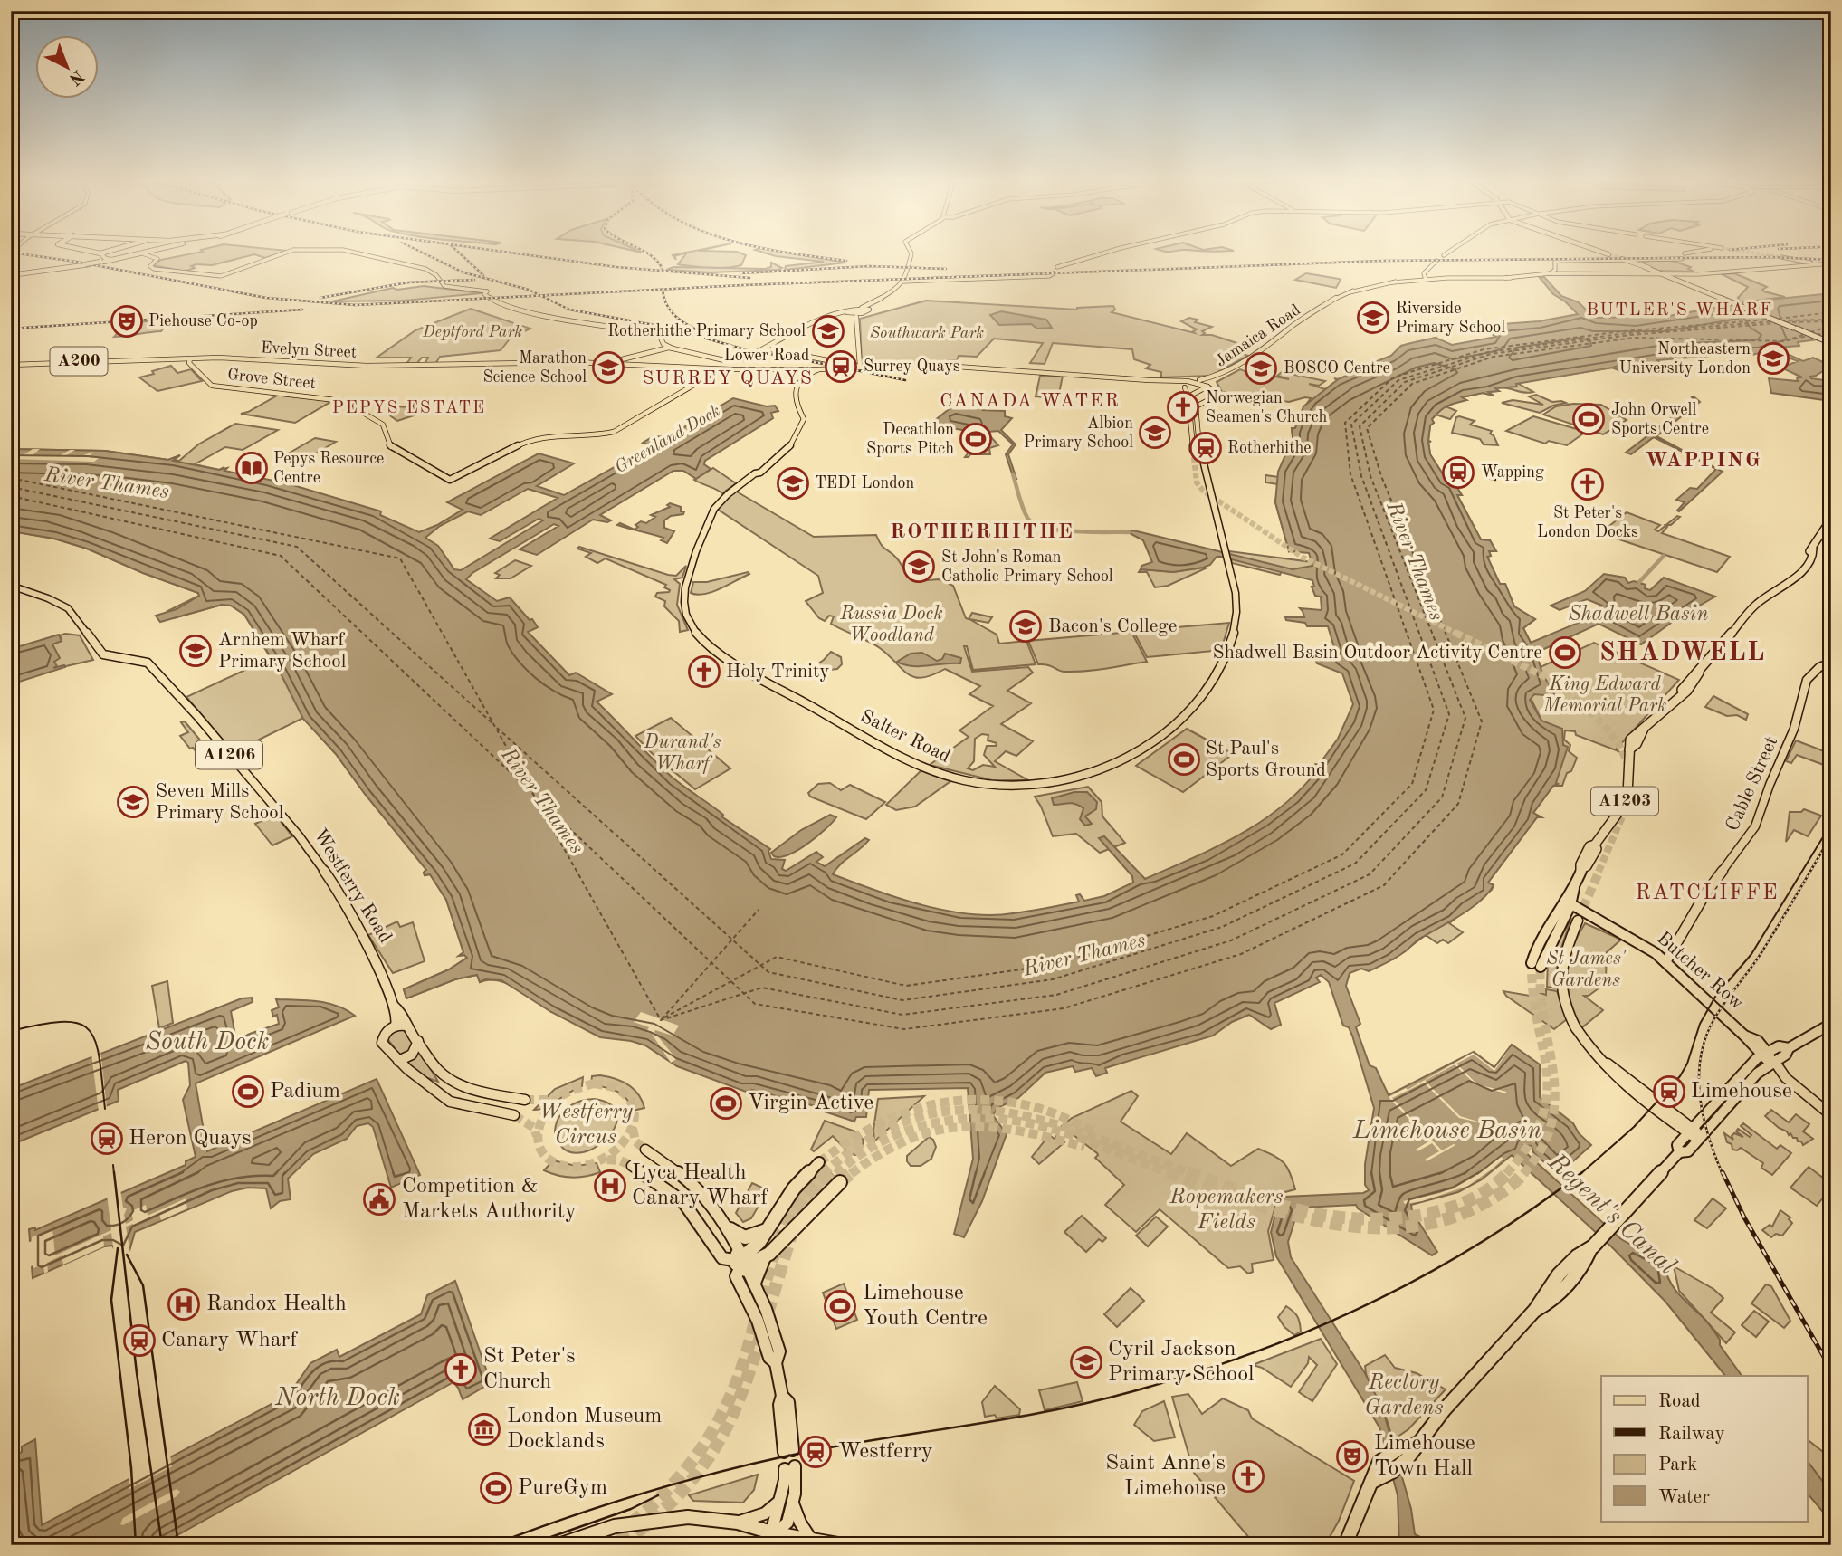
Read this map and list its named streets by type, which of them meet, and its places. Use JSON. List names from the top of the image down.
{
  "streets": {
    "highway": ["A1203", "Butcher Row"],
    "main road": [
      "Jamaica Road",
      "Evelyn Street",
      "Lower Road",
      "A200",
      "Grove Street",
      "Salter Road",
      "A1206",
      "Cable Street",
      "Westferry Road"
    ]
  },
  "crossings": [
    ["Jamaica Road", "A200"],
    ["Evelyn Street", "Lower Road"],
    ["Evelyn Street", "A200"],
    ["Evelyn Street", "Grove Street"],
    ["Lower Road", "A200"],
    ["Lower Road", "Grove Street"],
    ["A200", "Grove Street"],
    ["Cable Street", "Butcher Row"],
    ["A1203", "Butcher Row"]
  ],
  "districts": [
    "BUTLER'S WHARF",
    "SURREY QUAYS",
    "CANADA WATER",
    "PEPYS ESTATE",
    "WAPPING",
    "ROTHERHITHE",
    "SHADWELL",
    "RATCLIFFE"
  ],
  "water": [
    "Greenland Dock",
    "River Thames",
    "Shadwell Basin",
    "South Dock",
    "Limehouse Basin",
    "Regent's Canal",
    "North Dock"
  ],
  "parks": [
    "Deptford Park",
    "Southwark Park",
    "Russia Dock Woodland",
    "King Edward Memorial Park",
    "Durand's Wharf",
    "St James' Gardens",
    "Westferry Circus",
    "Ropemakers Fields",
    "Rectory Gardens"
  ],
  "places": {
    "school or university": [
      "Riverside Primary School",
      "Rotherhithe Primary School",
      "Northeastern University London",
      "Marathon Science School",
      "BOSCO Centre",
      "Albion Primary School",
      "TEDI London",
      "St John's Roman Catholic Primary School",
      "Bacon's College",
      "Arnhem Wharf Primary School",
      "Seven Mills Primary School",
      "Cyril Jackson Primary School"
    ],
    "theatre": ["Piehouse Co-op", "Limehouse Town Hall"],
    "station": [
      "Surrey Quays",
      "Rotherhithe",
      "Wapping",
      "Limehouse",
      "Heron Quays",
      "Canary Wharf",
      "Westferry"
    ],
    "church": [
      "Norwegian Seamen's Church",
      "St Peter's London Docks",
      "Holy Trinity",
      "St Peter's Church",
      "Saint Anne's Limehouse"
    ],
    "sports": [
      "John Orwell Sports Centre",
      "Decathlon Sports Pitch",
      "Shadwell Basin Outdoor Activity Centre",
      "St Paul's Sports Ground",
      "Padium",
      "Virgin Active",
      "Limehouse Youth Centre",
      "PureGym"
    ],
    "library": ["Pepys Resource Centre"],
    "hospital": ["Lyca Health Canary Wharf", "Randox Health"],
    "public building": ["Competition & Markets Authority"],
    "museum": ["London Museum Docklands"]
  },
  "legend": [
    "Road",
    "Railway",
    "Park",
    "Water"
  ],
  "north": "bottom right"
}
